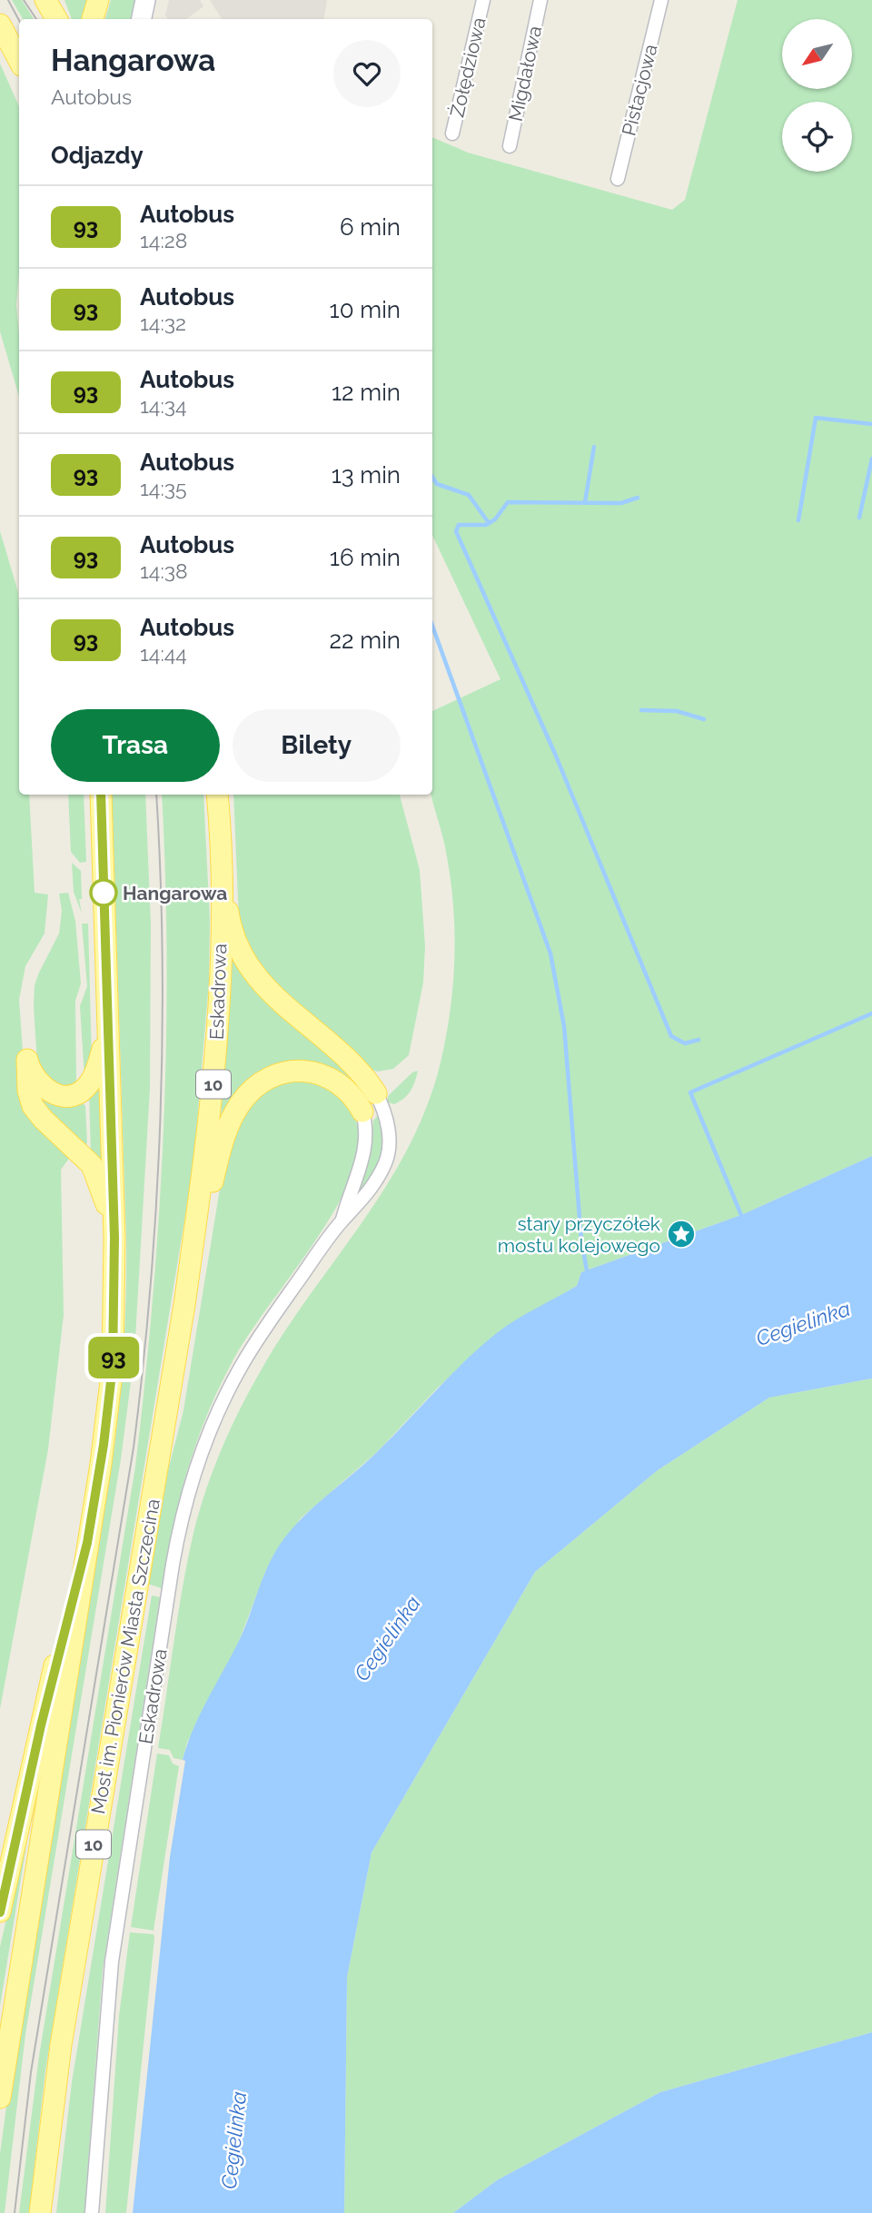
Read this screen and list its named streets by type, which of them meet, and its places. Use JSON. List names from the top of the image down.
{
  "streets": {
    "main road": ["Eskadrowa", "10", "Most im. Pionierów Miasta Szczecina"],
    "street": ["Żołędziowa", "Migdałowa", "Pistacjowa"]
  },
  "crossings": [
    ["Eskadrowa", "Most im. Pionierów Miasta Szczecina"]
  ],
  "water": ["Cegielinka"],
  "places": {
    "other": ["Hangarowa"],
    "place": ["stary przyczółek mostu kolejowego"]
  },
  "lines": ["bus line 93"],
  "north": "bottom left",
  "page": {
    "on_map": "93",
    "heading": [
      ["Hangarowa", "Autobus"],
      "Odjazdy"
    ],
    "list": [
      {
        "mark": "93",
        "name": "Autobus",
        "note": "14:28",
        "value": "6 min"
      },
      {
        "mark": "93",
        "name": "Autobus",
        "note": "14:32",
        "value": "10 min"
      },
      {
        "mark": "93",
        "name": "Autobus",
        "note": "14:34",
        "value": "12 min"
      },
      {
        "mark": "93",
        "name": "Autobus",
        "note": "14:35",
        "value": "13 min"
      },
      {
        "mark": "93",
        "name": "Autobus",
        "note": "14:38",
        "value": "16 min"
      },
      {
        "mark": "93",
        "name": "Autobus",
        "note": "14:44",
        "value": "22 min"
      }
    ],
    "buttons": ["Trasa", "Bilety"]
  }
}
